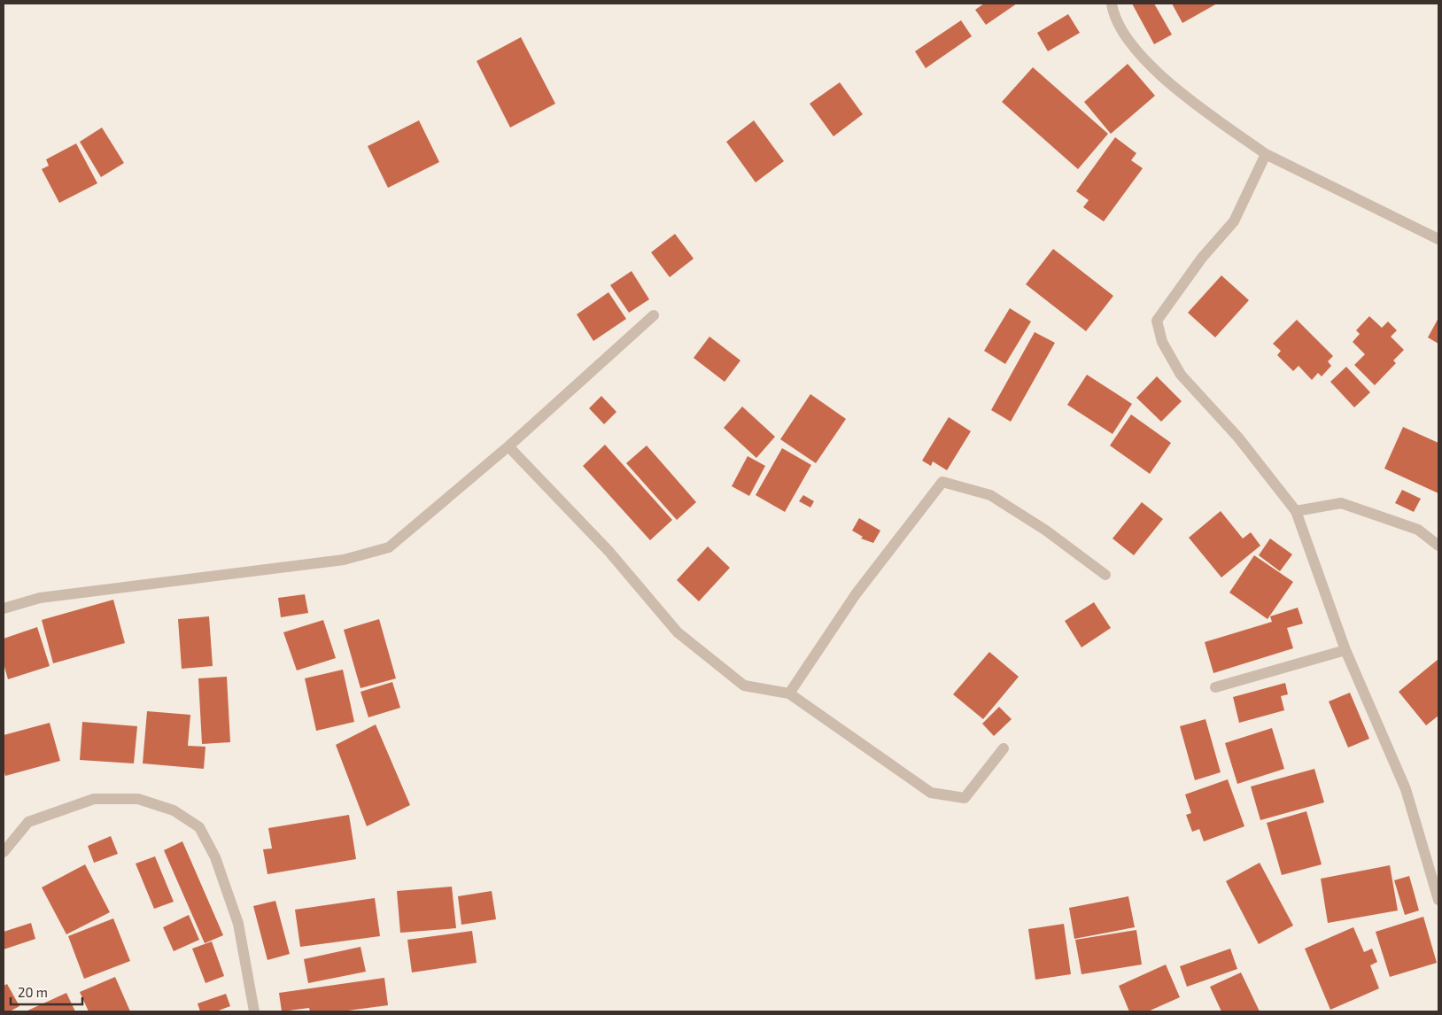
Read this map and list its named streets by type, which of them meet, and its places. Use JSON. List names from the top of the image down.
{
  "scale_bar": "20 m"
}
